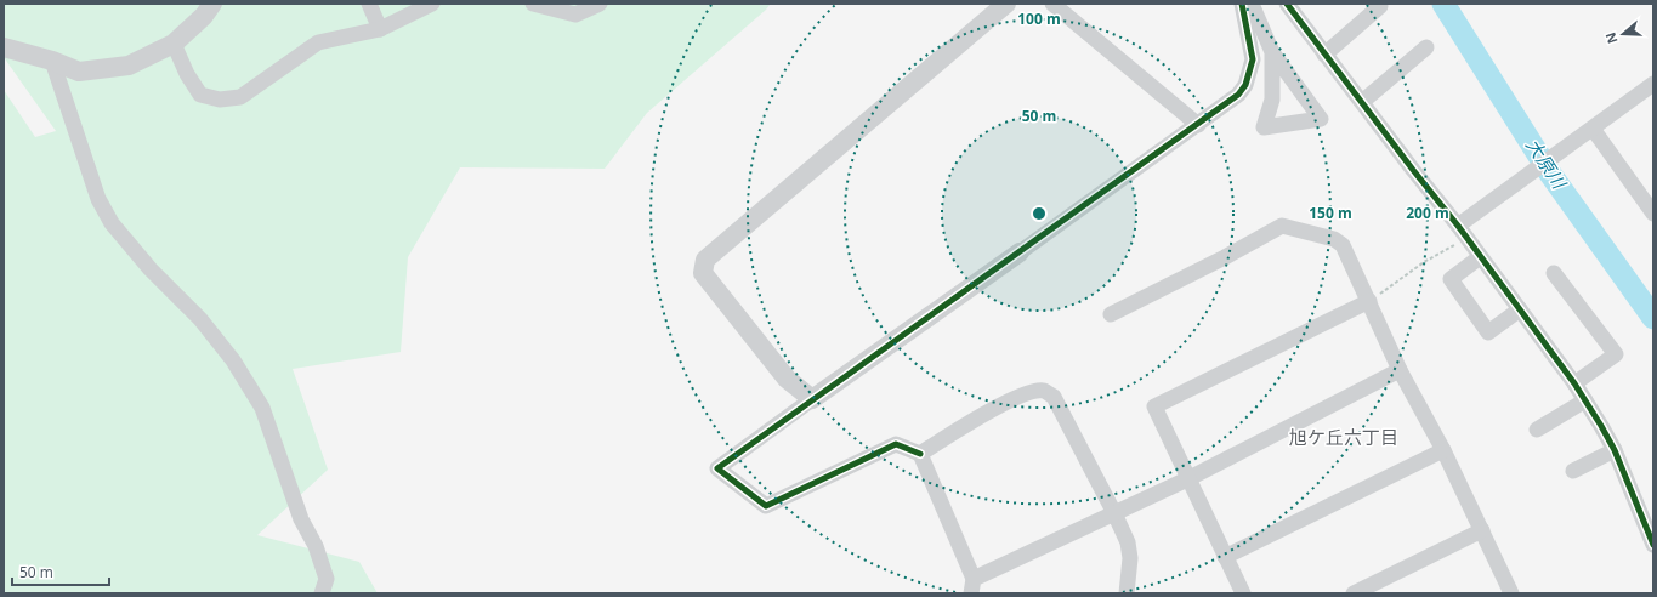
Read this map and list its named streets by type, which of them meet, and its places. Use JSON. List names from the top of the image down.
{
  "districts": ["旭ケ丘六丁目"],
  "water": ["大原川"],
  "scale_bar": "50 m",
  "north": "left",
  "rings": [
    "100 m",
    "50 m",
    "150 m",
    "200 m"
  ]
}
